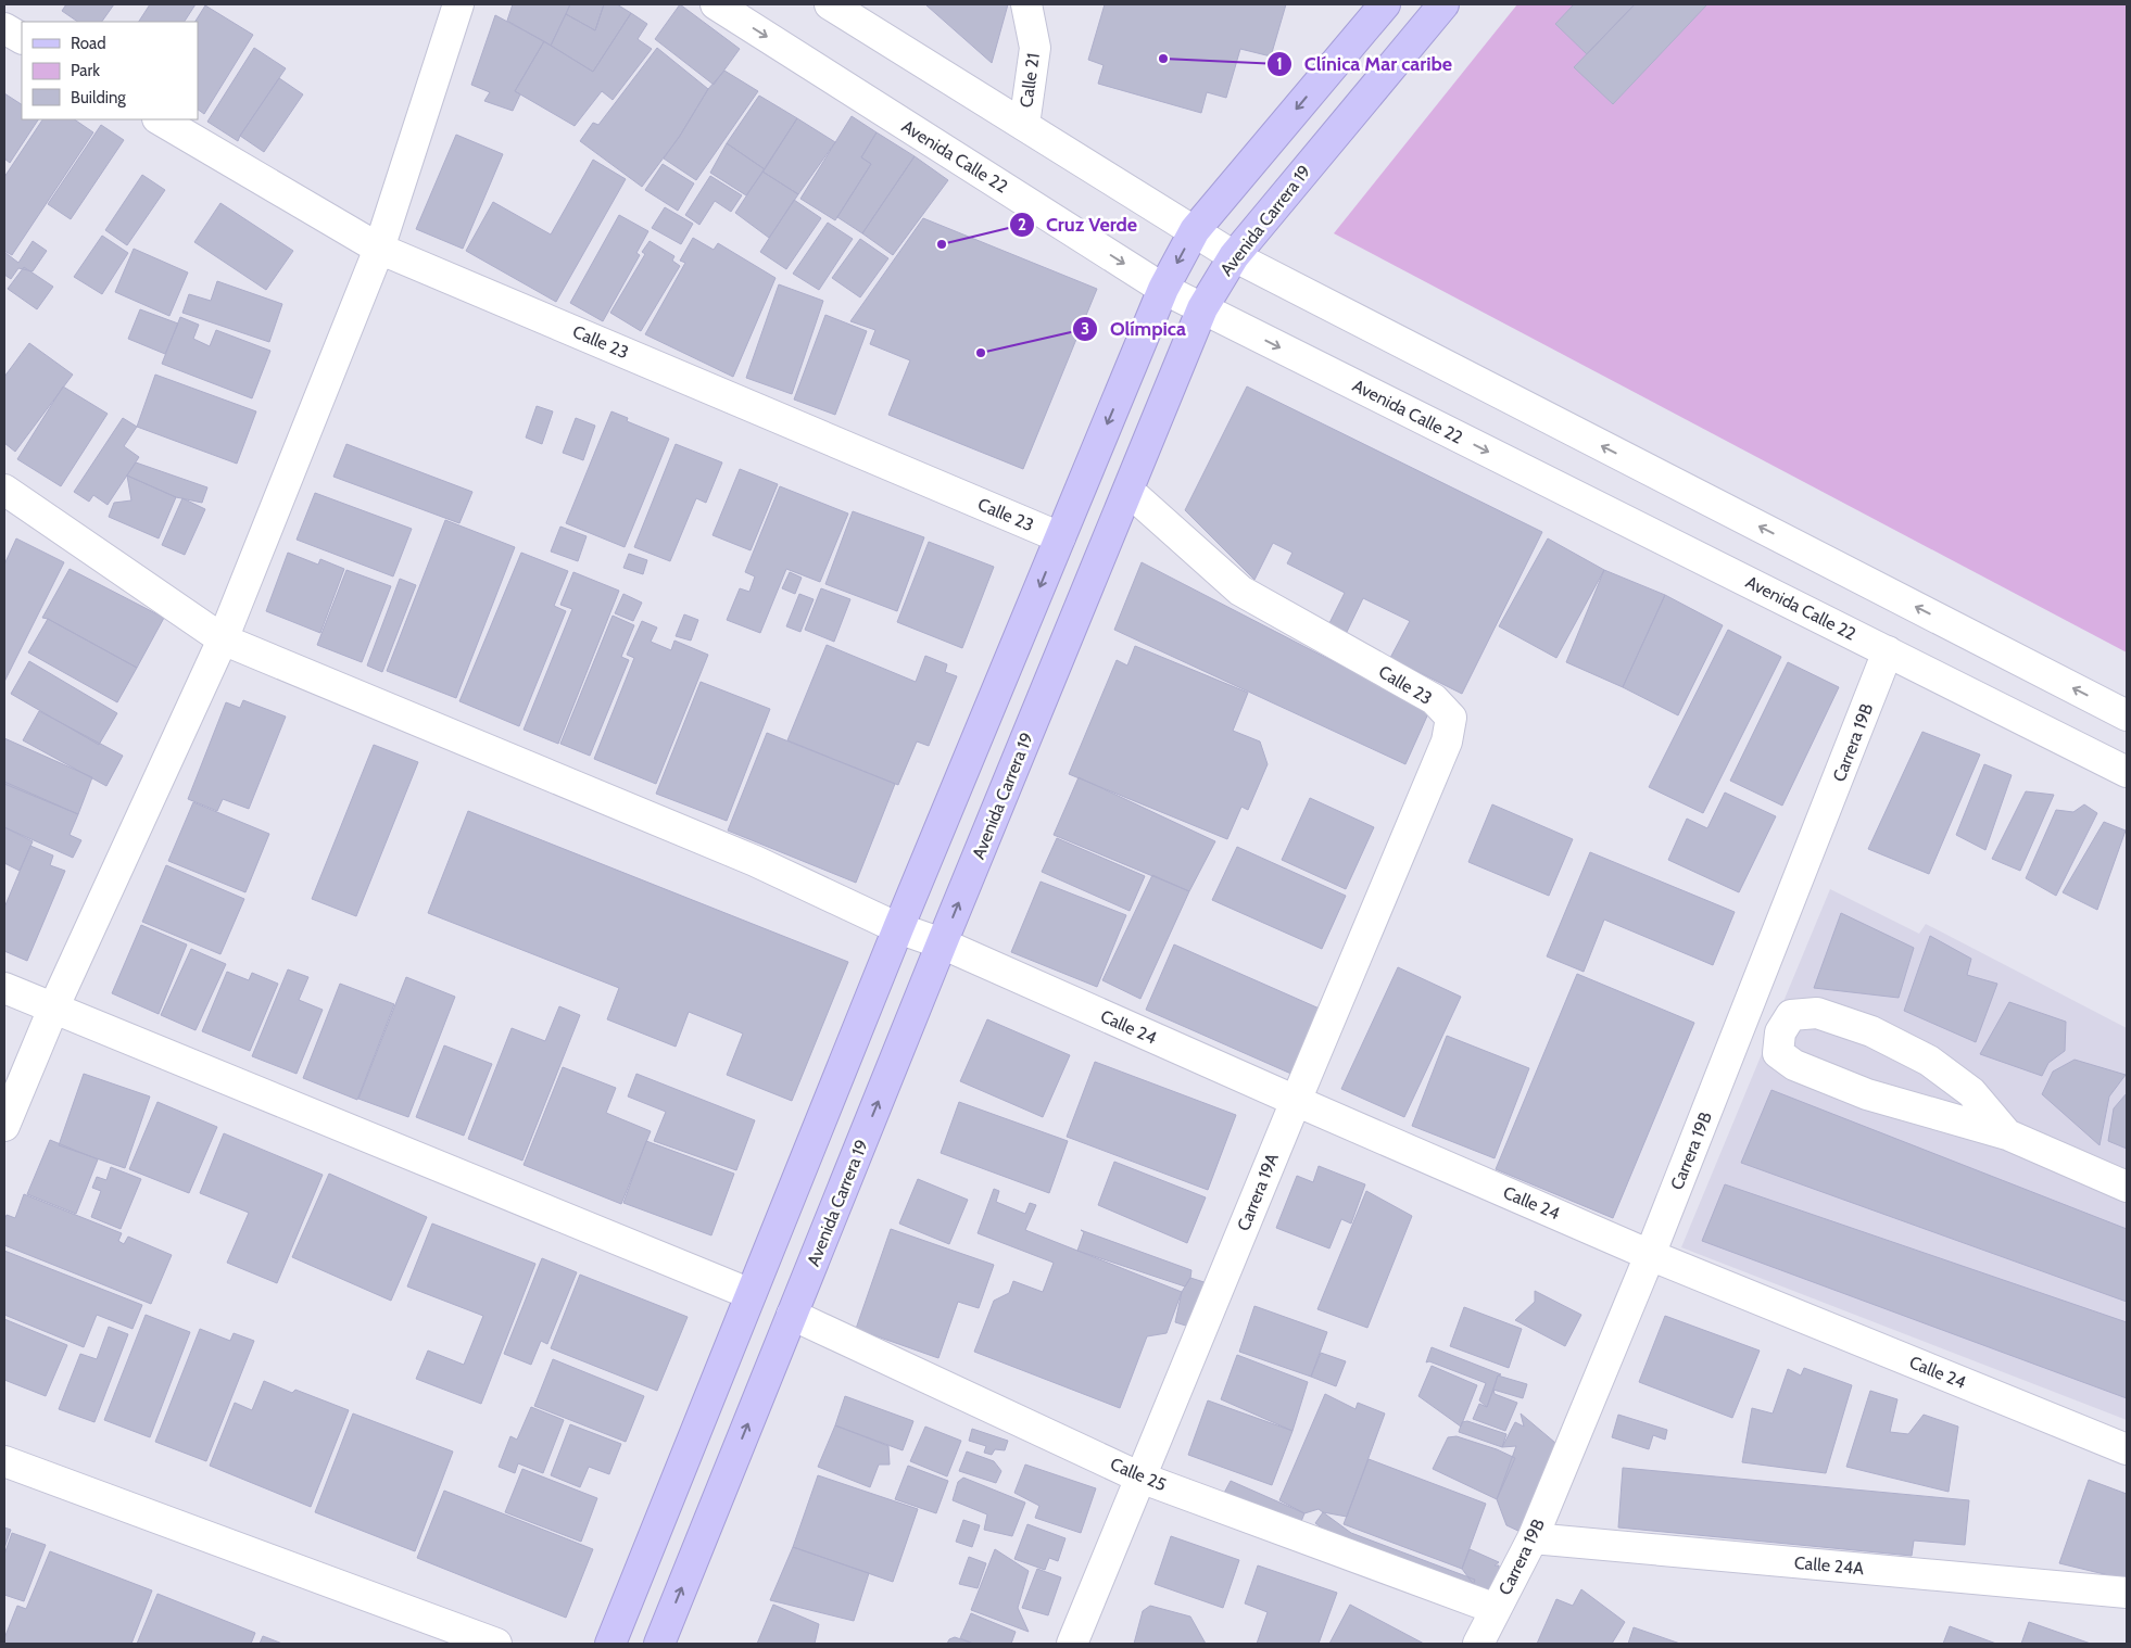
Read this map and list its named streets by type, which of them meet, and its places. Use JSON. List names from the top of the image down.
{
  "streets": {
    "main road": ["Avenida Carrera 19"],
    "street": [
      "Calle 21",
      "Avenida Calle 22",
      "Calle 23",
      "Carrera 19B",
      "Calle 24",
      "Carrera 19A",
      "Calle 25",
      "Calle 24A"
    ]
  },
  "crossings": [
    ["Avenida Calle 22", "Avenida Carrera 19"],
    ["Avenida Calle 22", "Carrera 19B"],
    ["Avenida Carrera 19", "Calle 23"],
    ["Avenida Carrera 19", "Calle 24"],
    ["Avenida Carrera 19", "Calle 25"],
    ["Calle 23", "Carrera 19A"],
    ["Carrera 19B", "Calle 24"],
    ["Carrera 19B", "Calle 25"],
    ["Carrera 19B", "Calle 24A"],
    ["Calle 24", "Carrera 19A"],
    ["Carrera 19A", "Calle 25"]
  ],
  "places": ["Clínica Mar caribe", "Cruz Verde", "Olímpica"],
  "legend": ["Road", "Park", "Building"]
}
